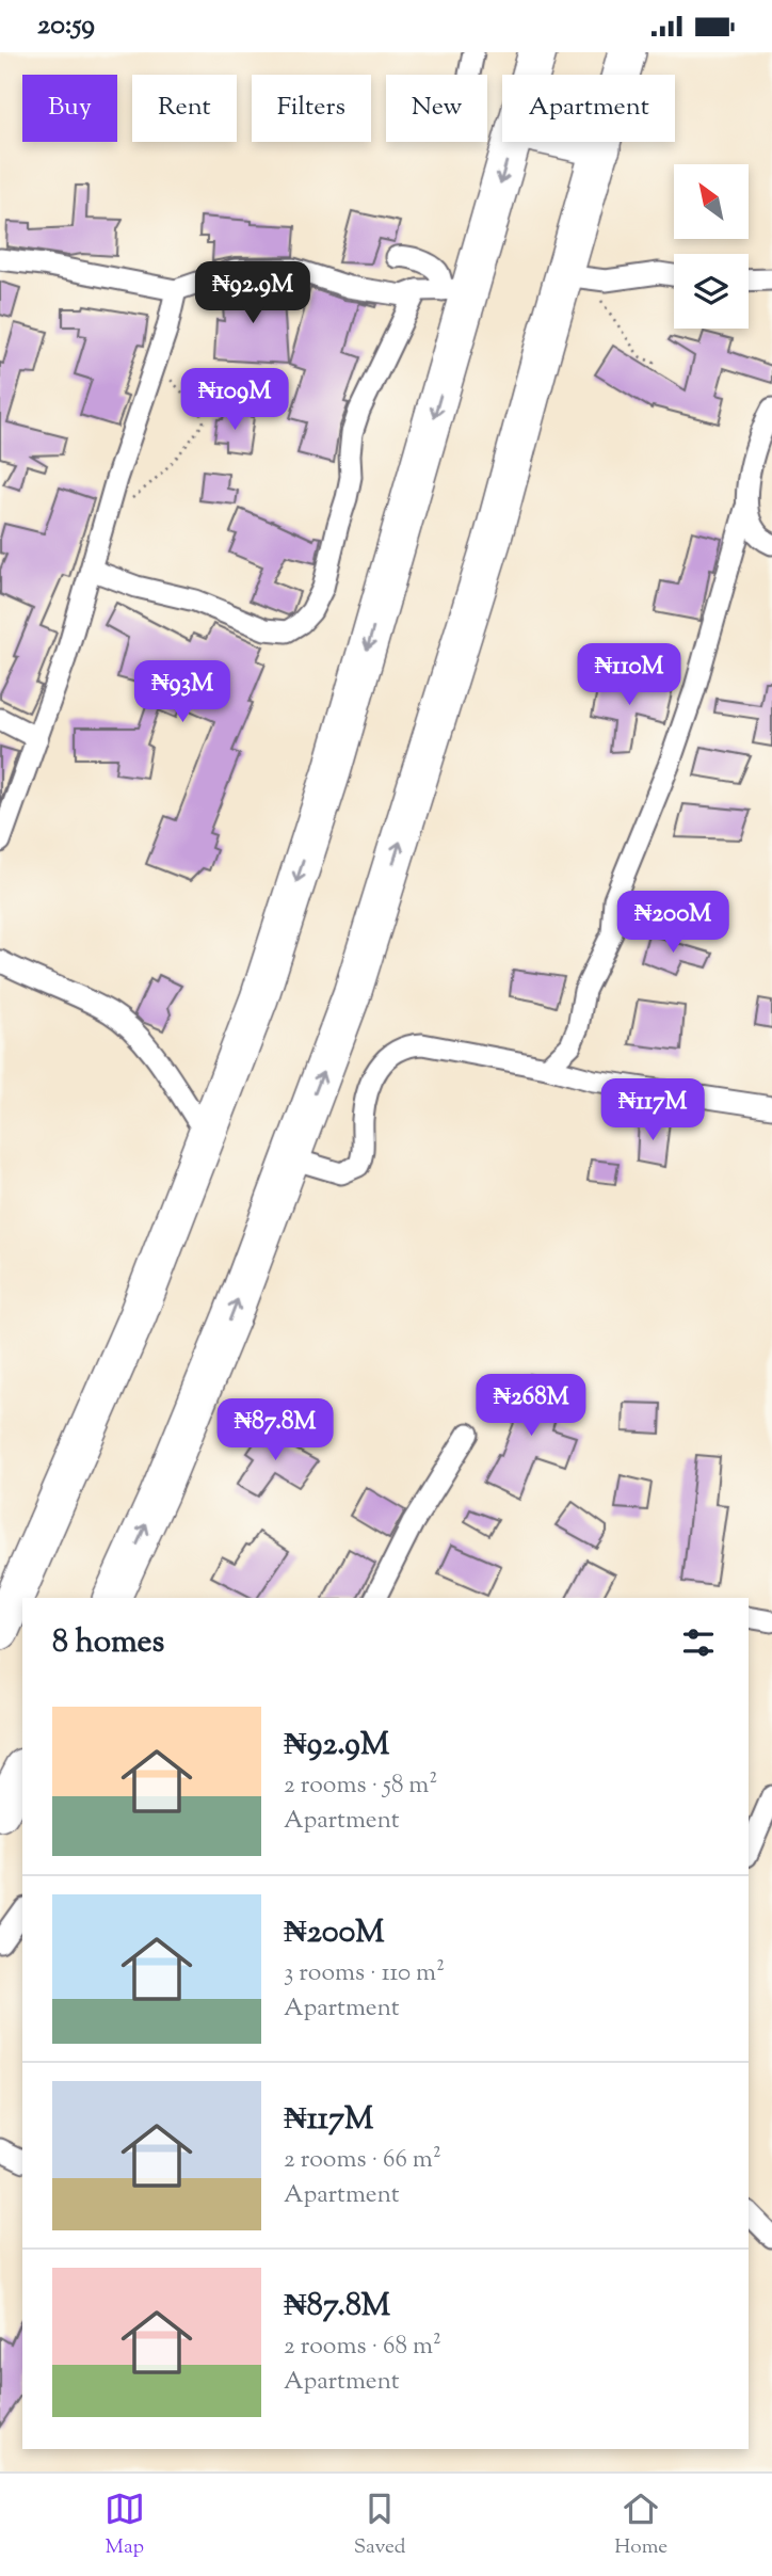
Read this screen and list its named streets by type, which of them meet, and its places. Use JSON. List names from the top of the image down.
{
  "north": "top left",
  "page": {
    "status": "20:59",
    "chip": [
      "Buy",
      "Rent",
      "Filters",
      "New",
      "Apartment"
    ],
    "price": [
      "₦92.9M",
      "₦109M",
      "₦110M",
      "₦93M",
      "₦200M",
      "₦117M",
      "₦268M",
      "₦87.8M"
    ],
    "heading": "8 homes",
    "list": [
      {
        "name": "₦92.9M",
        "note": "2 rooms · 58 m² · Apartment"
      },
      {
        "name": "₦200M",
        "note": "3 rooms · 110 m² · Apartment"
      },
      {
        "name": "₦117M",
        "note": "2 rooms · 66 m² · Apartment"
      },
      {
        "name": "₦87.8M",
        "note": "2 rooms · 68 m² · Apartment"
      }
    ],
    "tabs": ["Map", "Saved", "Home"]
  }
}
